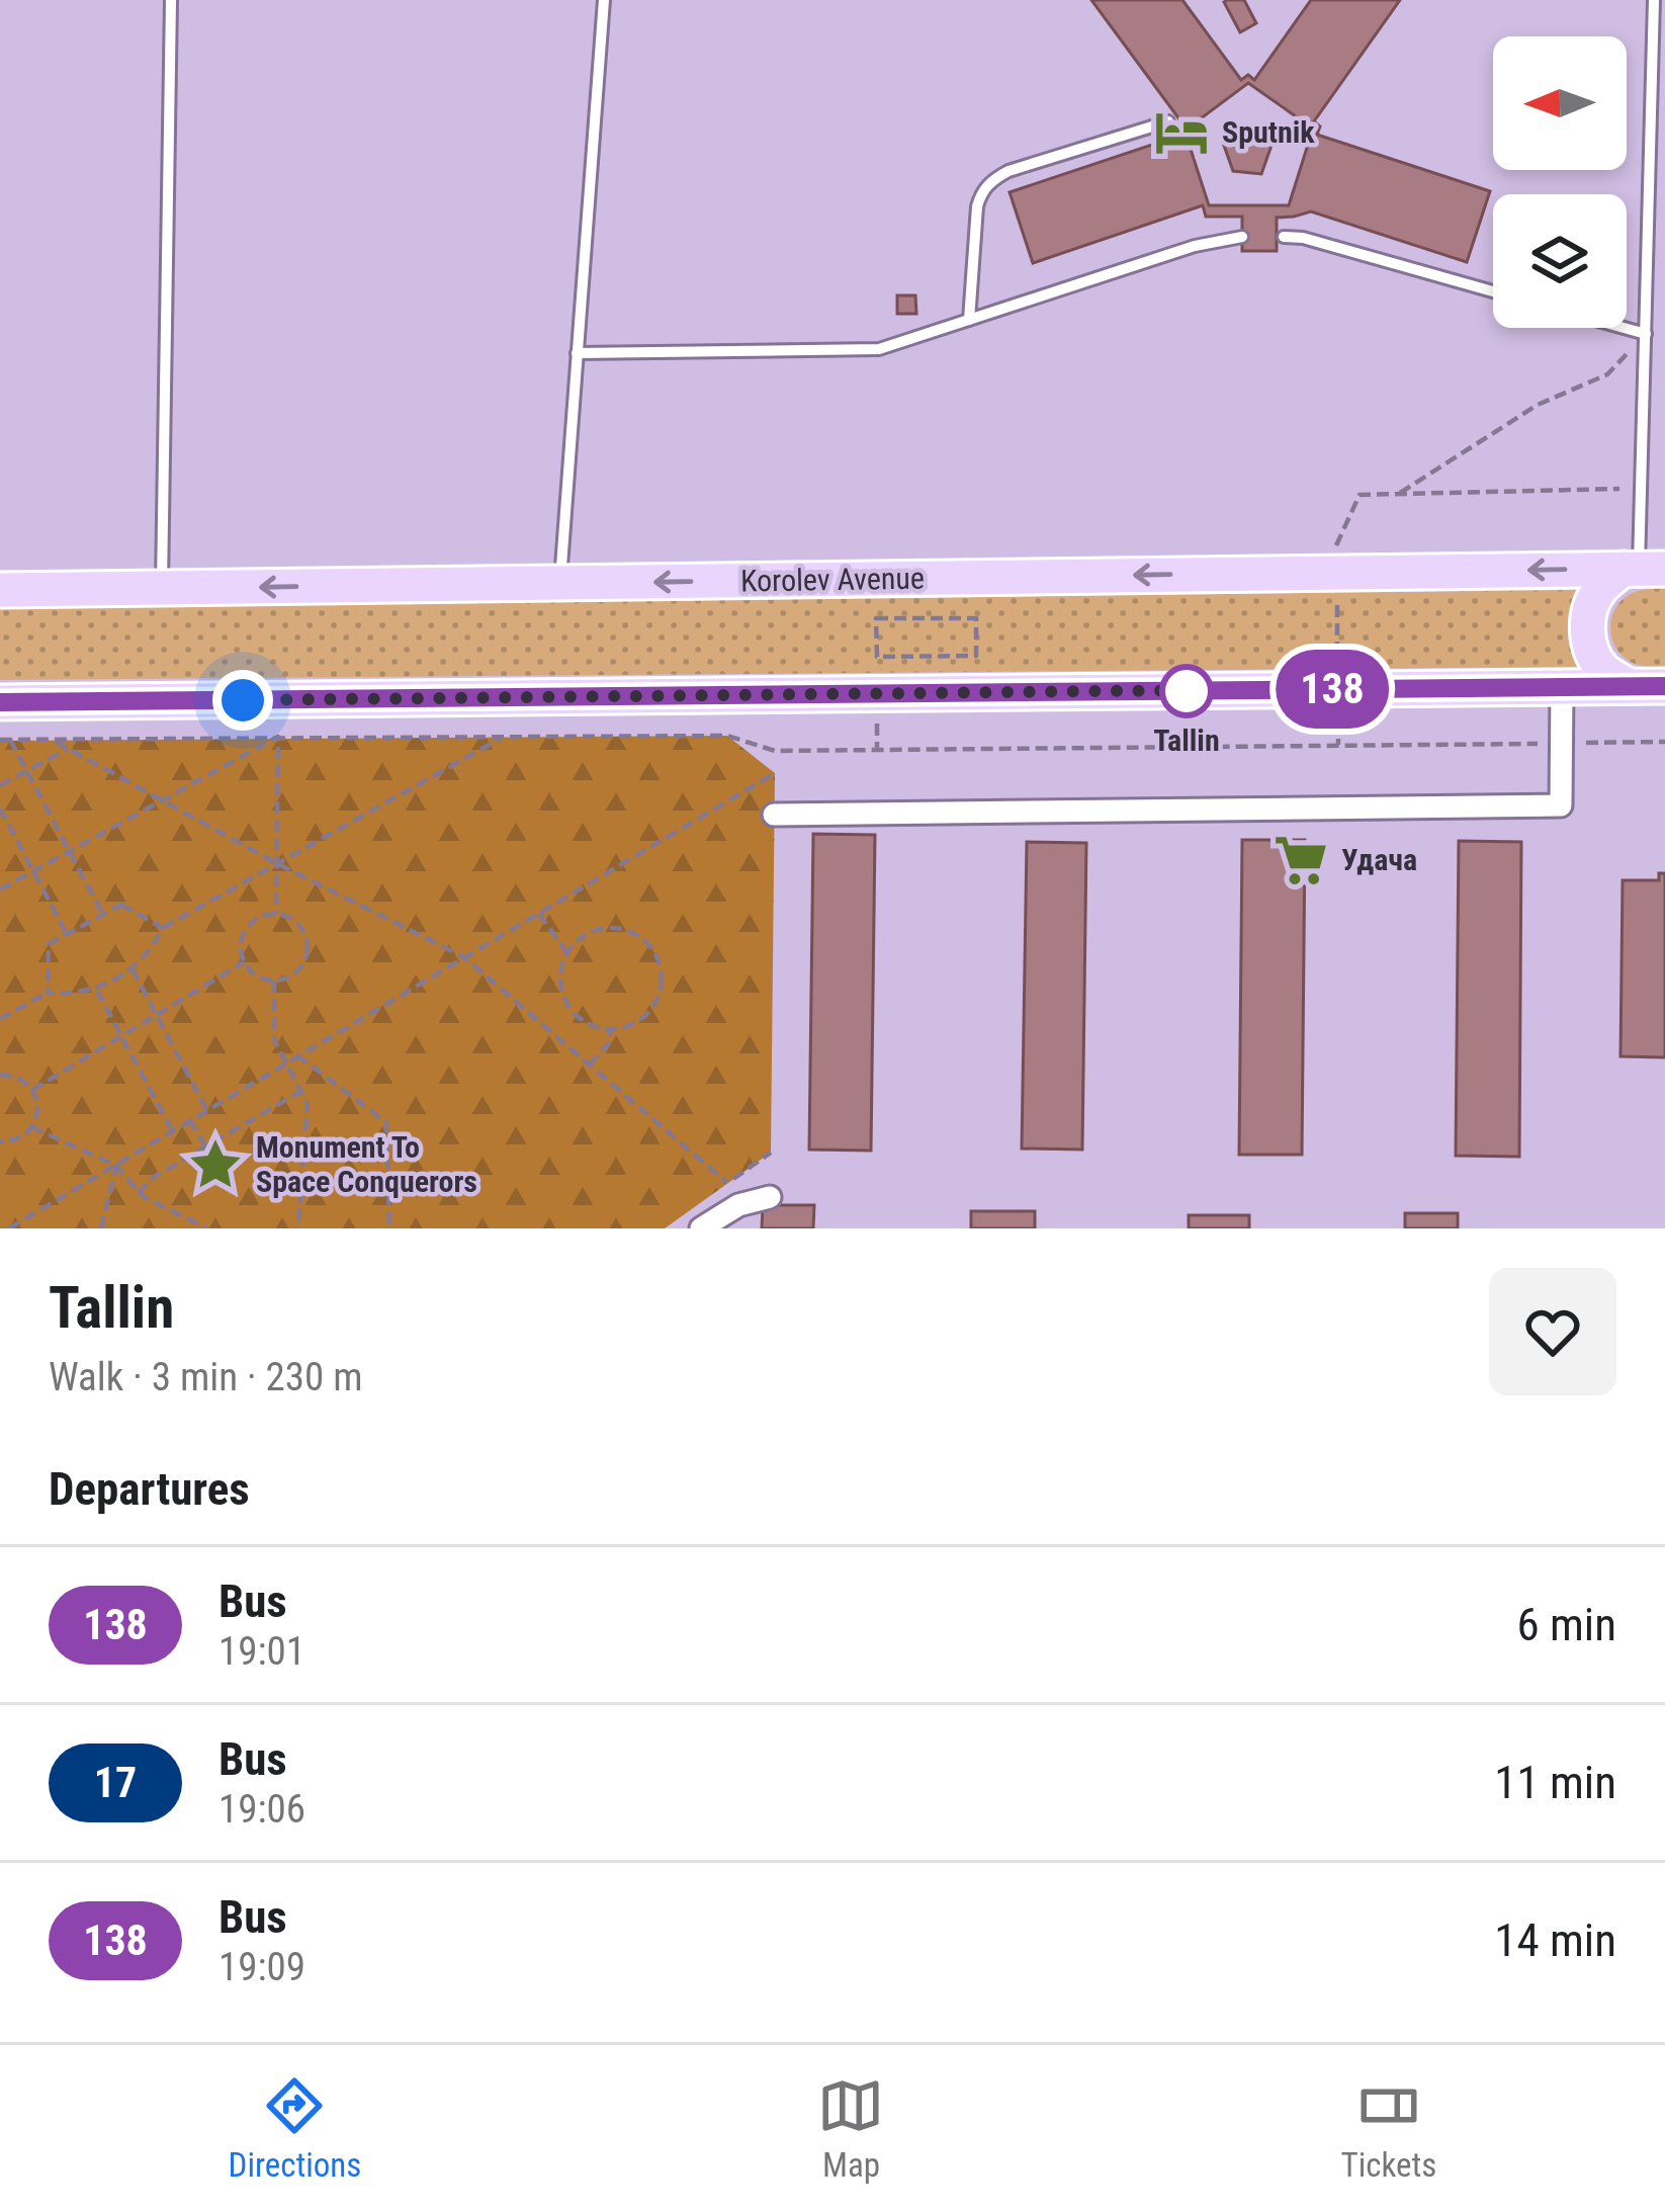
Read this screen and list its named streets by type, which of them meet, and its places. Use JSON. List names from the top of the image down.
{
  "streets": {
    "main road": ["Korolev Avenue"]
  },
  "places": {
    "hotel": ["Sputnik"],
    "other": ["Tallin"],
    "supermarket": ["Удача"],
    "place": ["Monument To Space Conquerors"]
  },
  "lines": ["bus line 138"],
  "north": "left",
  "page": {
    "on_map": "138",
    "heading": [
      ["Tallin", "Walk · 3 min · 230 m"],
      "Departures"
    ],
    "list": [
      {
        "mark": "138",
        "name": "Bus",
        "note": "19:01",
        "value": "6 min"
      },
      {
        "mark": "17",
        "name": "Bus",
        "note": "19:06",
        "value": "11 min"
      },
      {
        "mark": "138",
        "name": "Bus",
        "note": "19:09",
        "value": "14 min"
      }
    ],
    "tabs": ["Directions", "Map", "Tickets"]
  }
}
